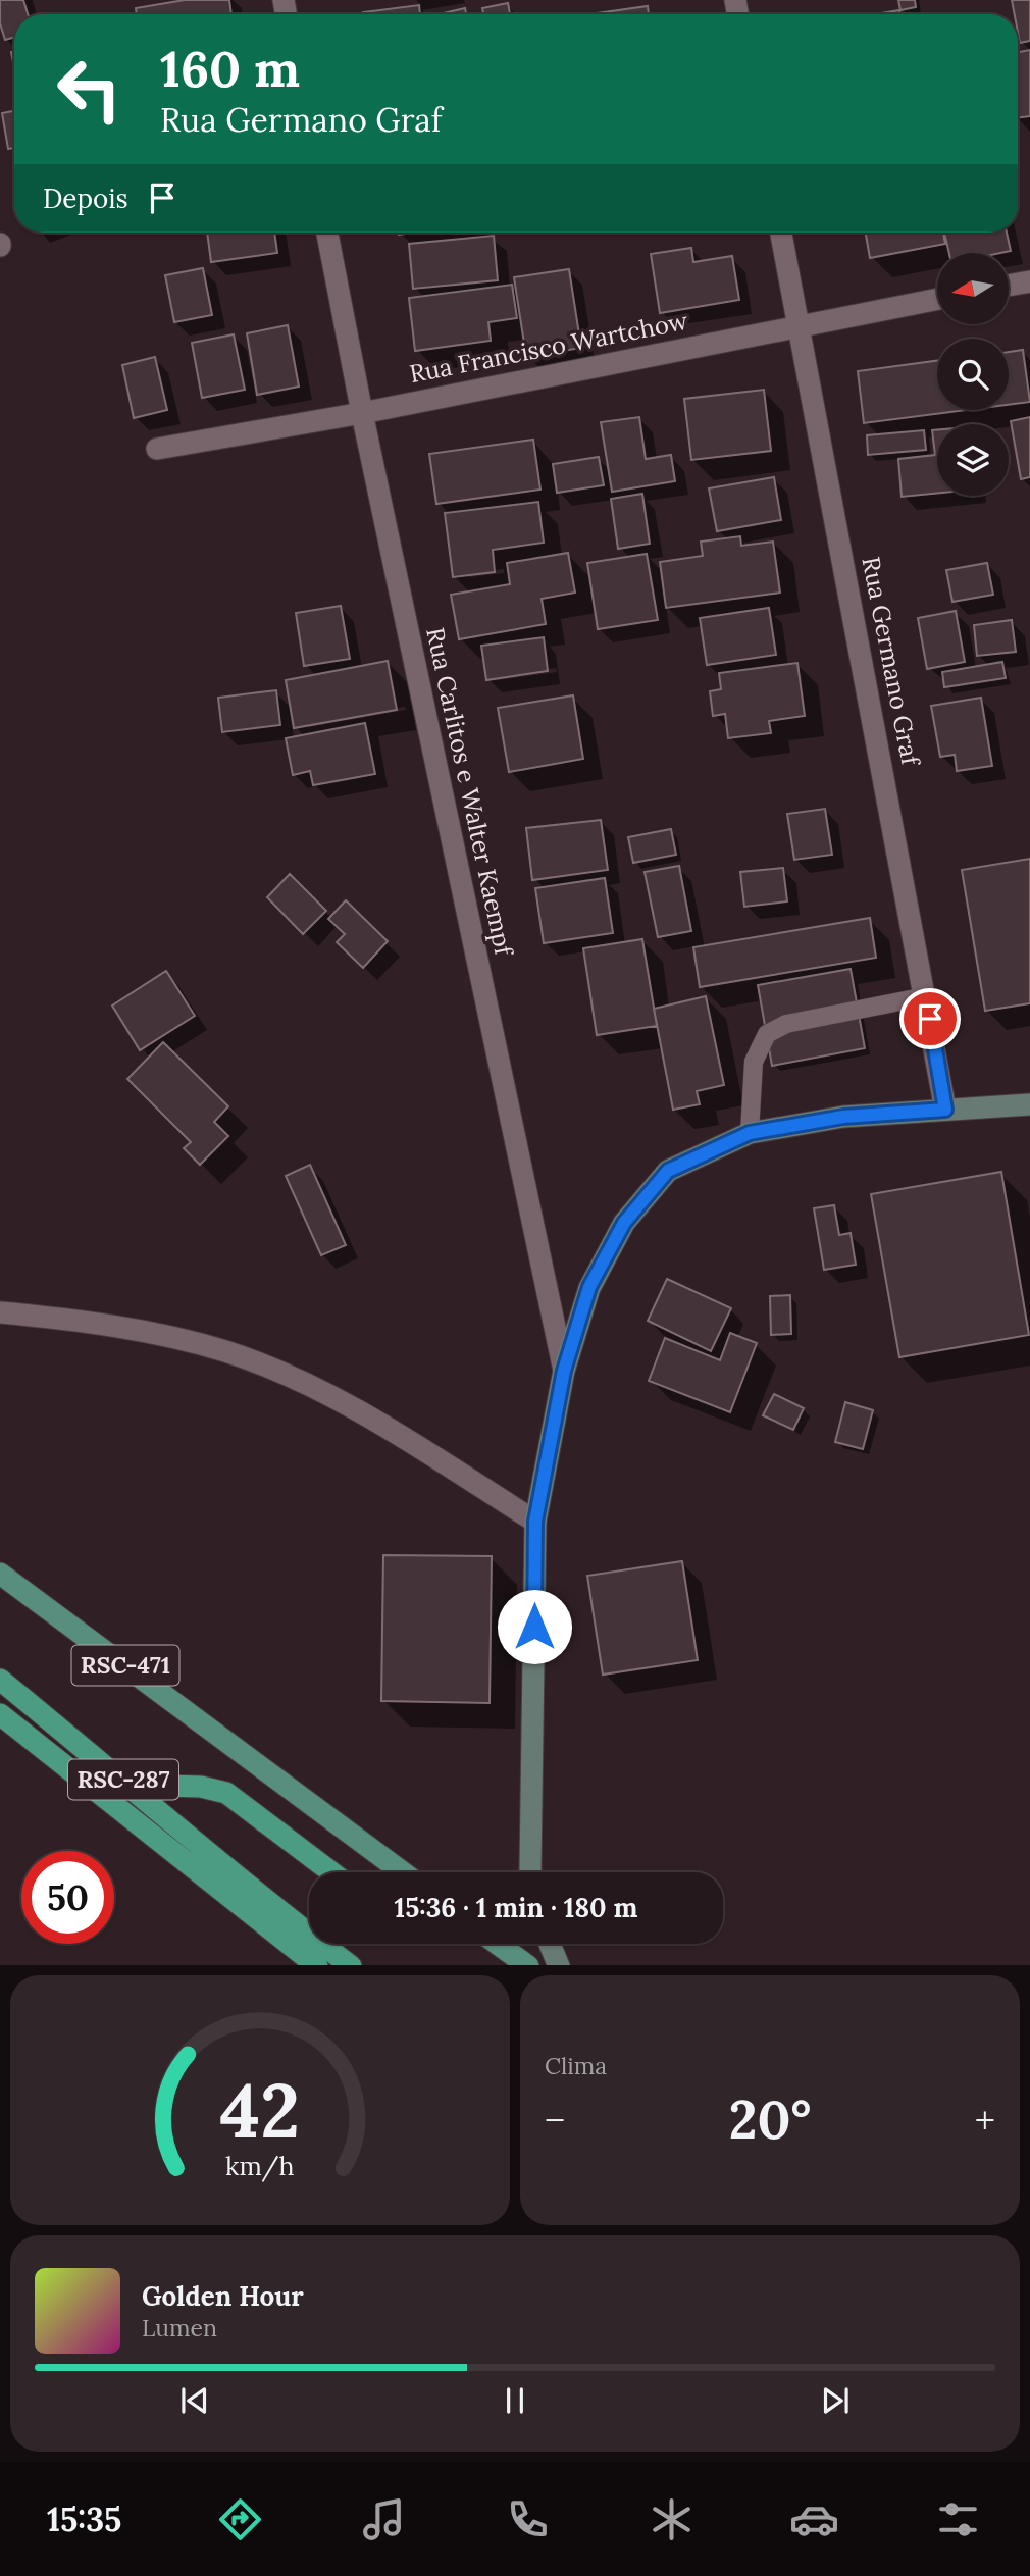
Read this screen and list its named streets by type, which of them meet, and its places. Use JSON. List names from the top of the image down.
{
  "streets": {
    "highway": ["RSC-287"],
    "main road": ["RSC-471"],
    "street": ["Rua Francisco Wartchow", "Rua Germano Graf", "Rua Carlitos e Walter Kaempf"]
  },
  "crossings": [
    ["Rua Francisco Wartchow", "Rua Germano Graf"],
    ["Rua Francisco Wartchow", "Rua Carlitos e Walter Kaempf"]
  ],
  "north": "left",
  "page": {
    "turn": ["160 m", "Rua Germano Graf"],
    "then": "Depois",
    "limit": "50",
    "trip": "15:36 · 1 min · 180 m",
    "tile": "Clima",
    "heat": ["−", "20°", "+"],
    "song": ["Golden Hour", "Lumen"],
    "tabs": "15:35",
    "gauge": ["42", "km/h"]
  }
}
